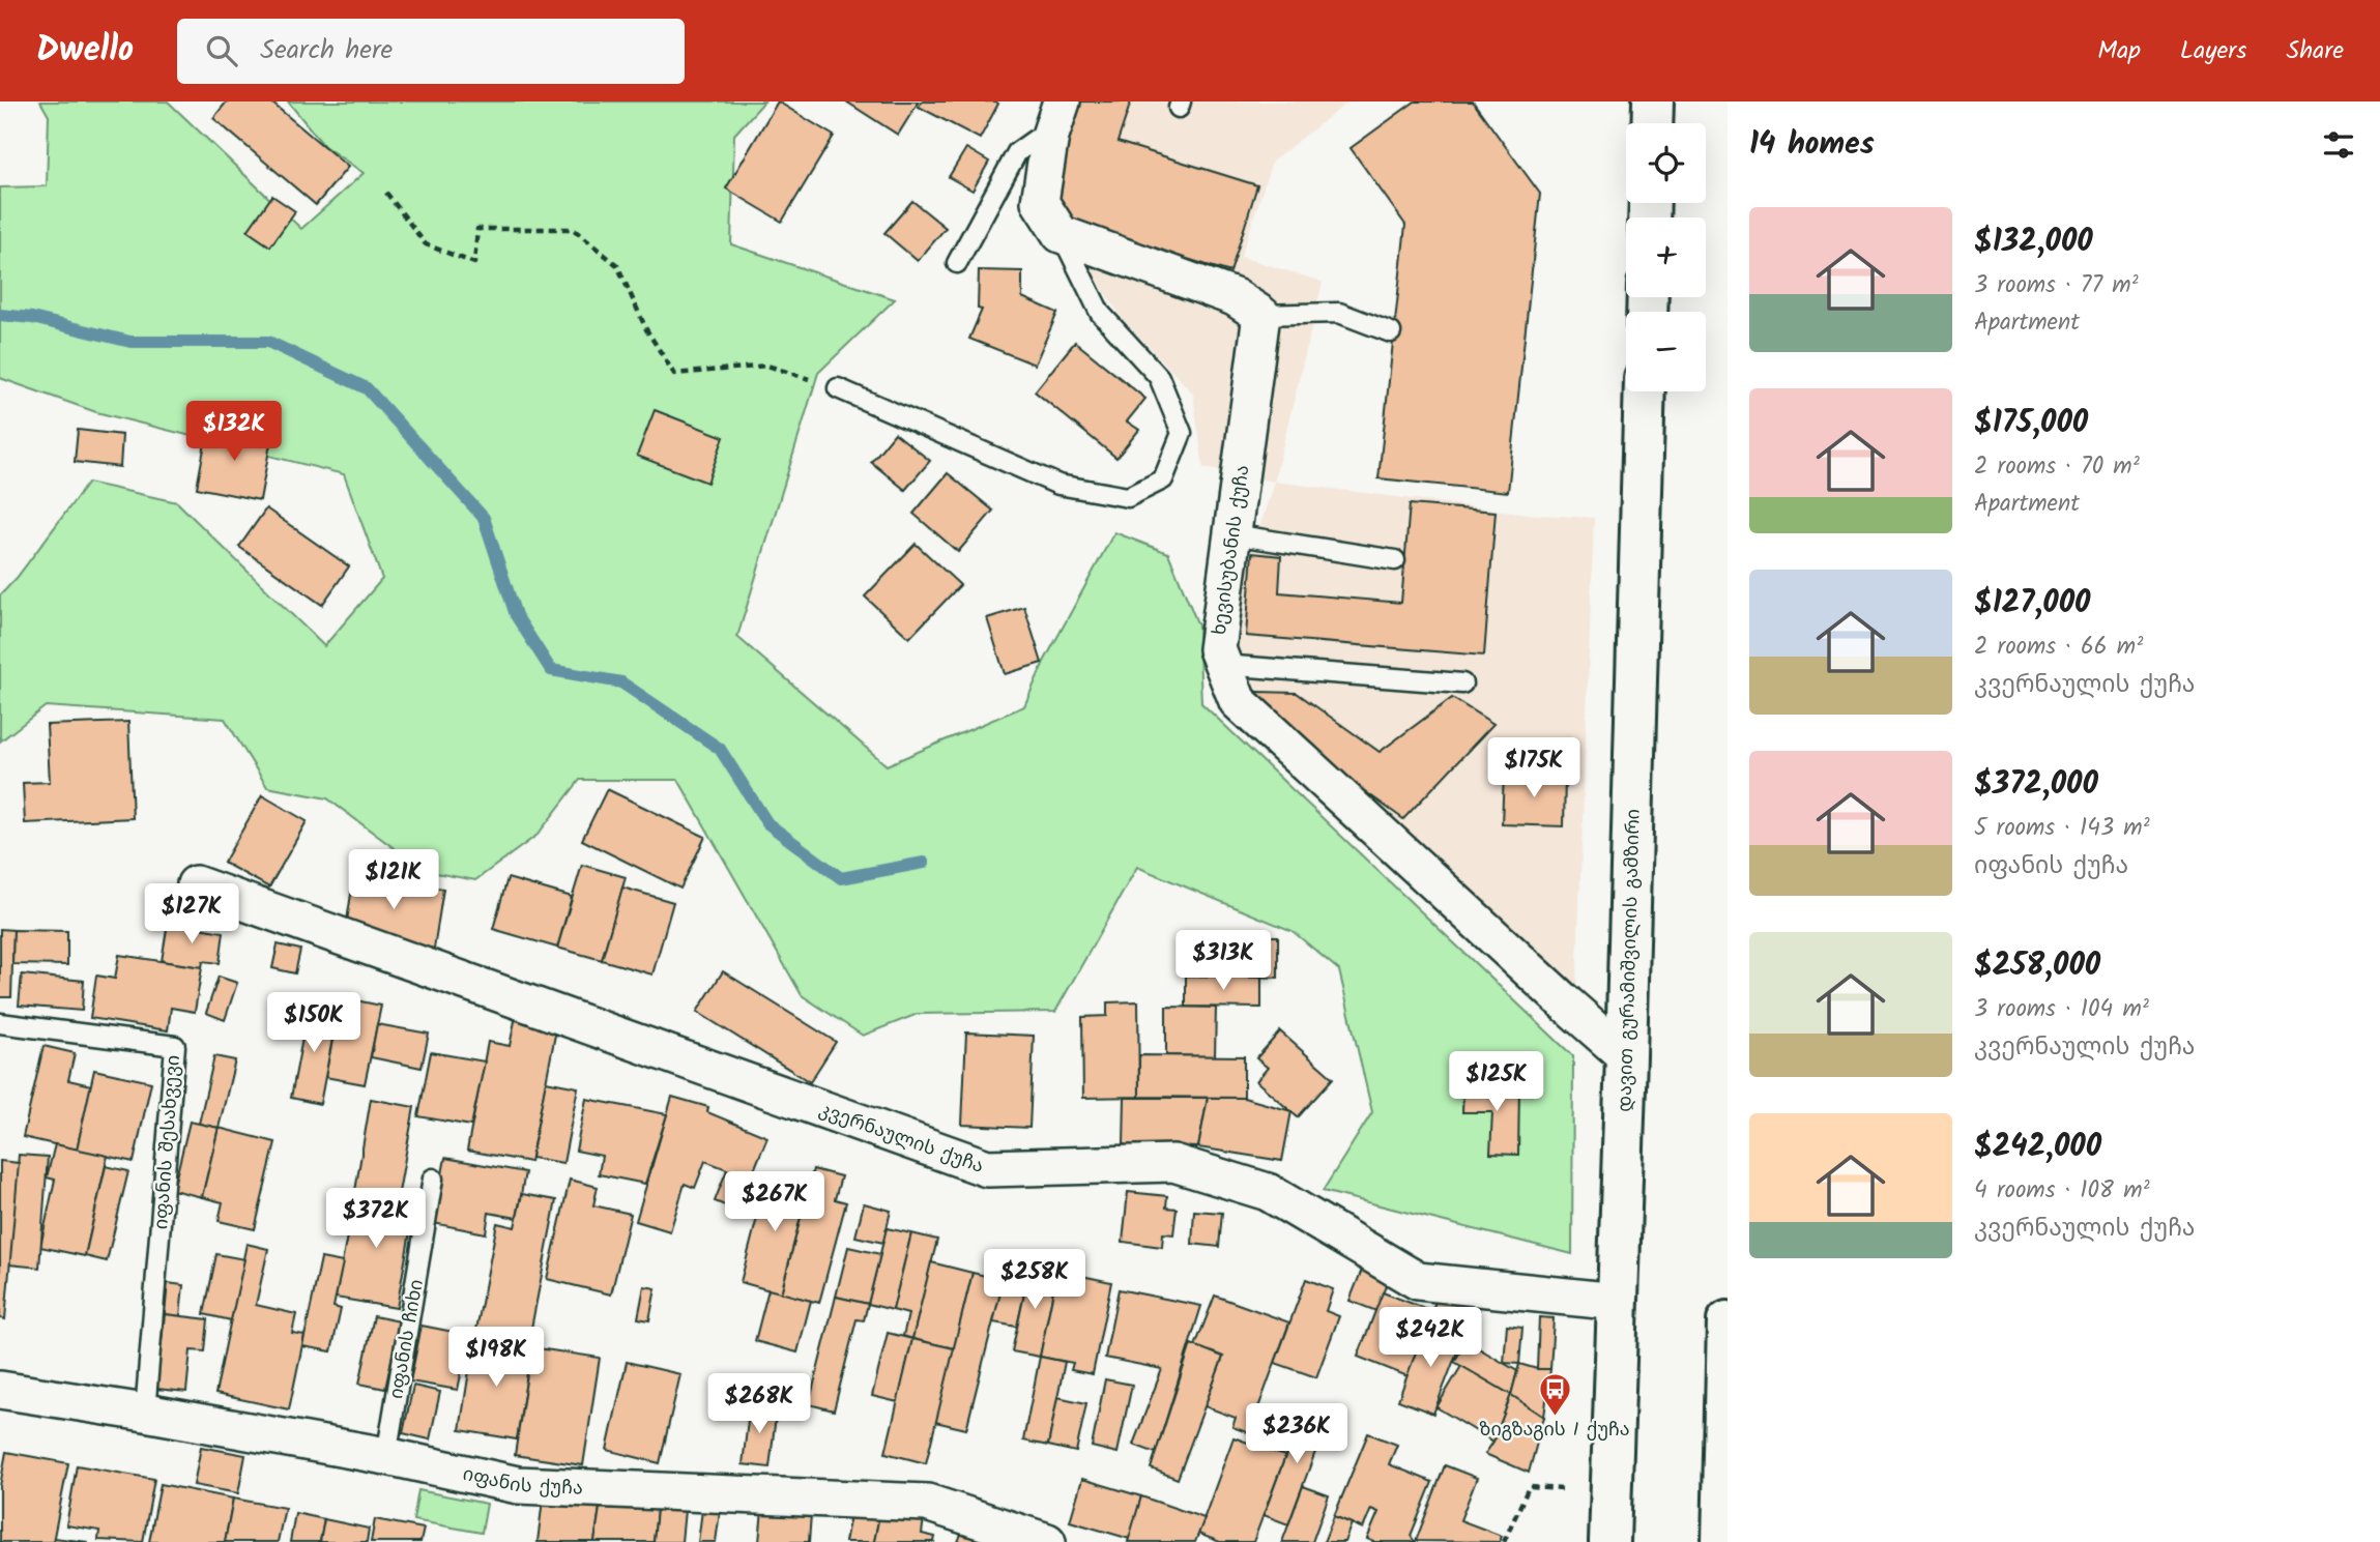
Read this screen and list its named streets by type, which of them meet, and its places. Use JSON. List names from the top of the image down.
{
  "streets": {
    "main road": ["დავით გურამიშვილის გამზირი"],
    "street": ["ხევისუბანის ქუჩა", "კვერნაულის ქუჩა", "იფანის ქუჩა"],
    "lane": ["იფანის შესახვევი", "იფანის ჩიხი"]
  },
  "crossings": [
    ["ხევისუბანის ქუჩა", "დავით გურამიშვილის გამზირი"],
    ["დავით გურამიშვილის გამზირი", "კვერნაულის ქუჩა"],
    ["იფანის შესახვევი", "იფანის ქუჩა"],
    ["იფანის ჩიხი", "იფანის ქუჩა"]
  ],
  "places": {
    "bus stop": ["ზიგზაგის I ქუჩა"]
  },
  "page": {
    "header": "Dwello",
    "search": "Search here",
    "nav": ["Map", "Layers", "Share"],
    "heading": "14 homes",
    "map_buttons": ["+", "−"],
    "list": [
      {
        "name": "$132,000",
        "note": "3 rooms · 77 m² · Apartment"
      },
      {
        "name": "$175,000",
        "note": "2 rooms · 70 m² · Apartment"
      },
      {
        "name": "$127,000",
        "note": "2 rooms · 66 m² · კვერნაულის ქუჩა"
      },
      {
        "name": "$372,000",
        "note": "5 rooms · 143 m² · იფანის ქუჩა"
      },
      {
        "name": "$258,000",
        "note": "3 rooms · 104 m² · კვერნაულის ქუჩა"
      },
      {
        "name": "$242,000",
        "note": "4 rooms · 108 m² · კვერნაულის ქუჩა"
      }
    ],
    "price": [
      "$132K",
      "$175K",
      "$121K",
      "$127K",
      "$313K",
      "$150K",
      "$125K",
      "$267K",
      "$372K",
      "$258K",
      "$242K",
      "$198K",
      "$268K",
      "$236K"
    ]
  }
}
